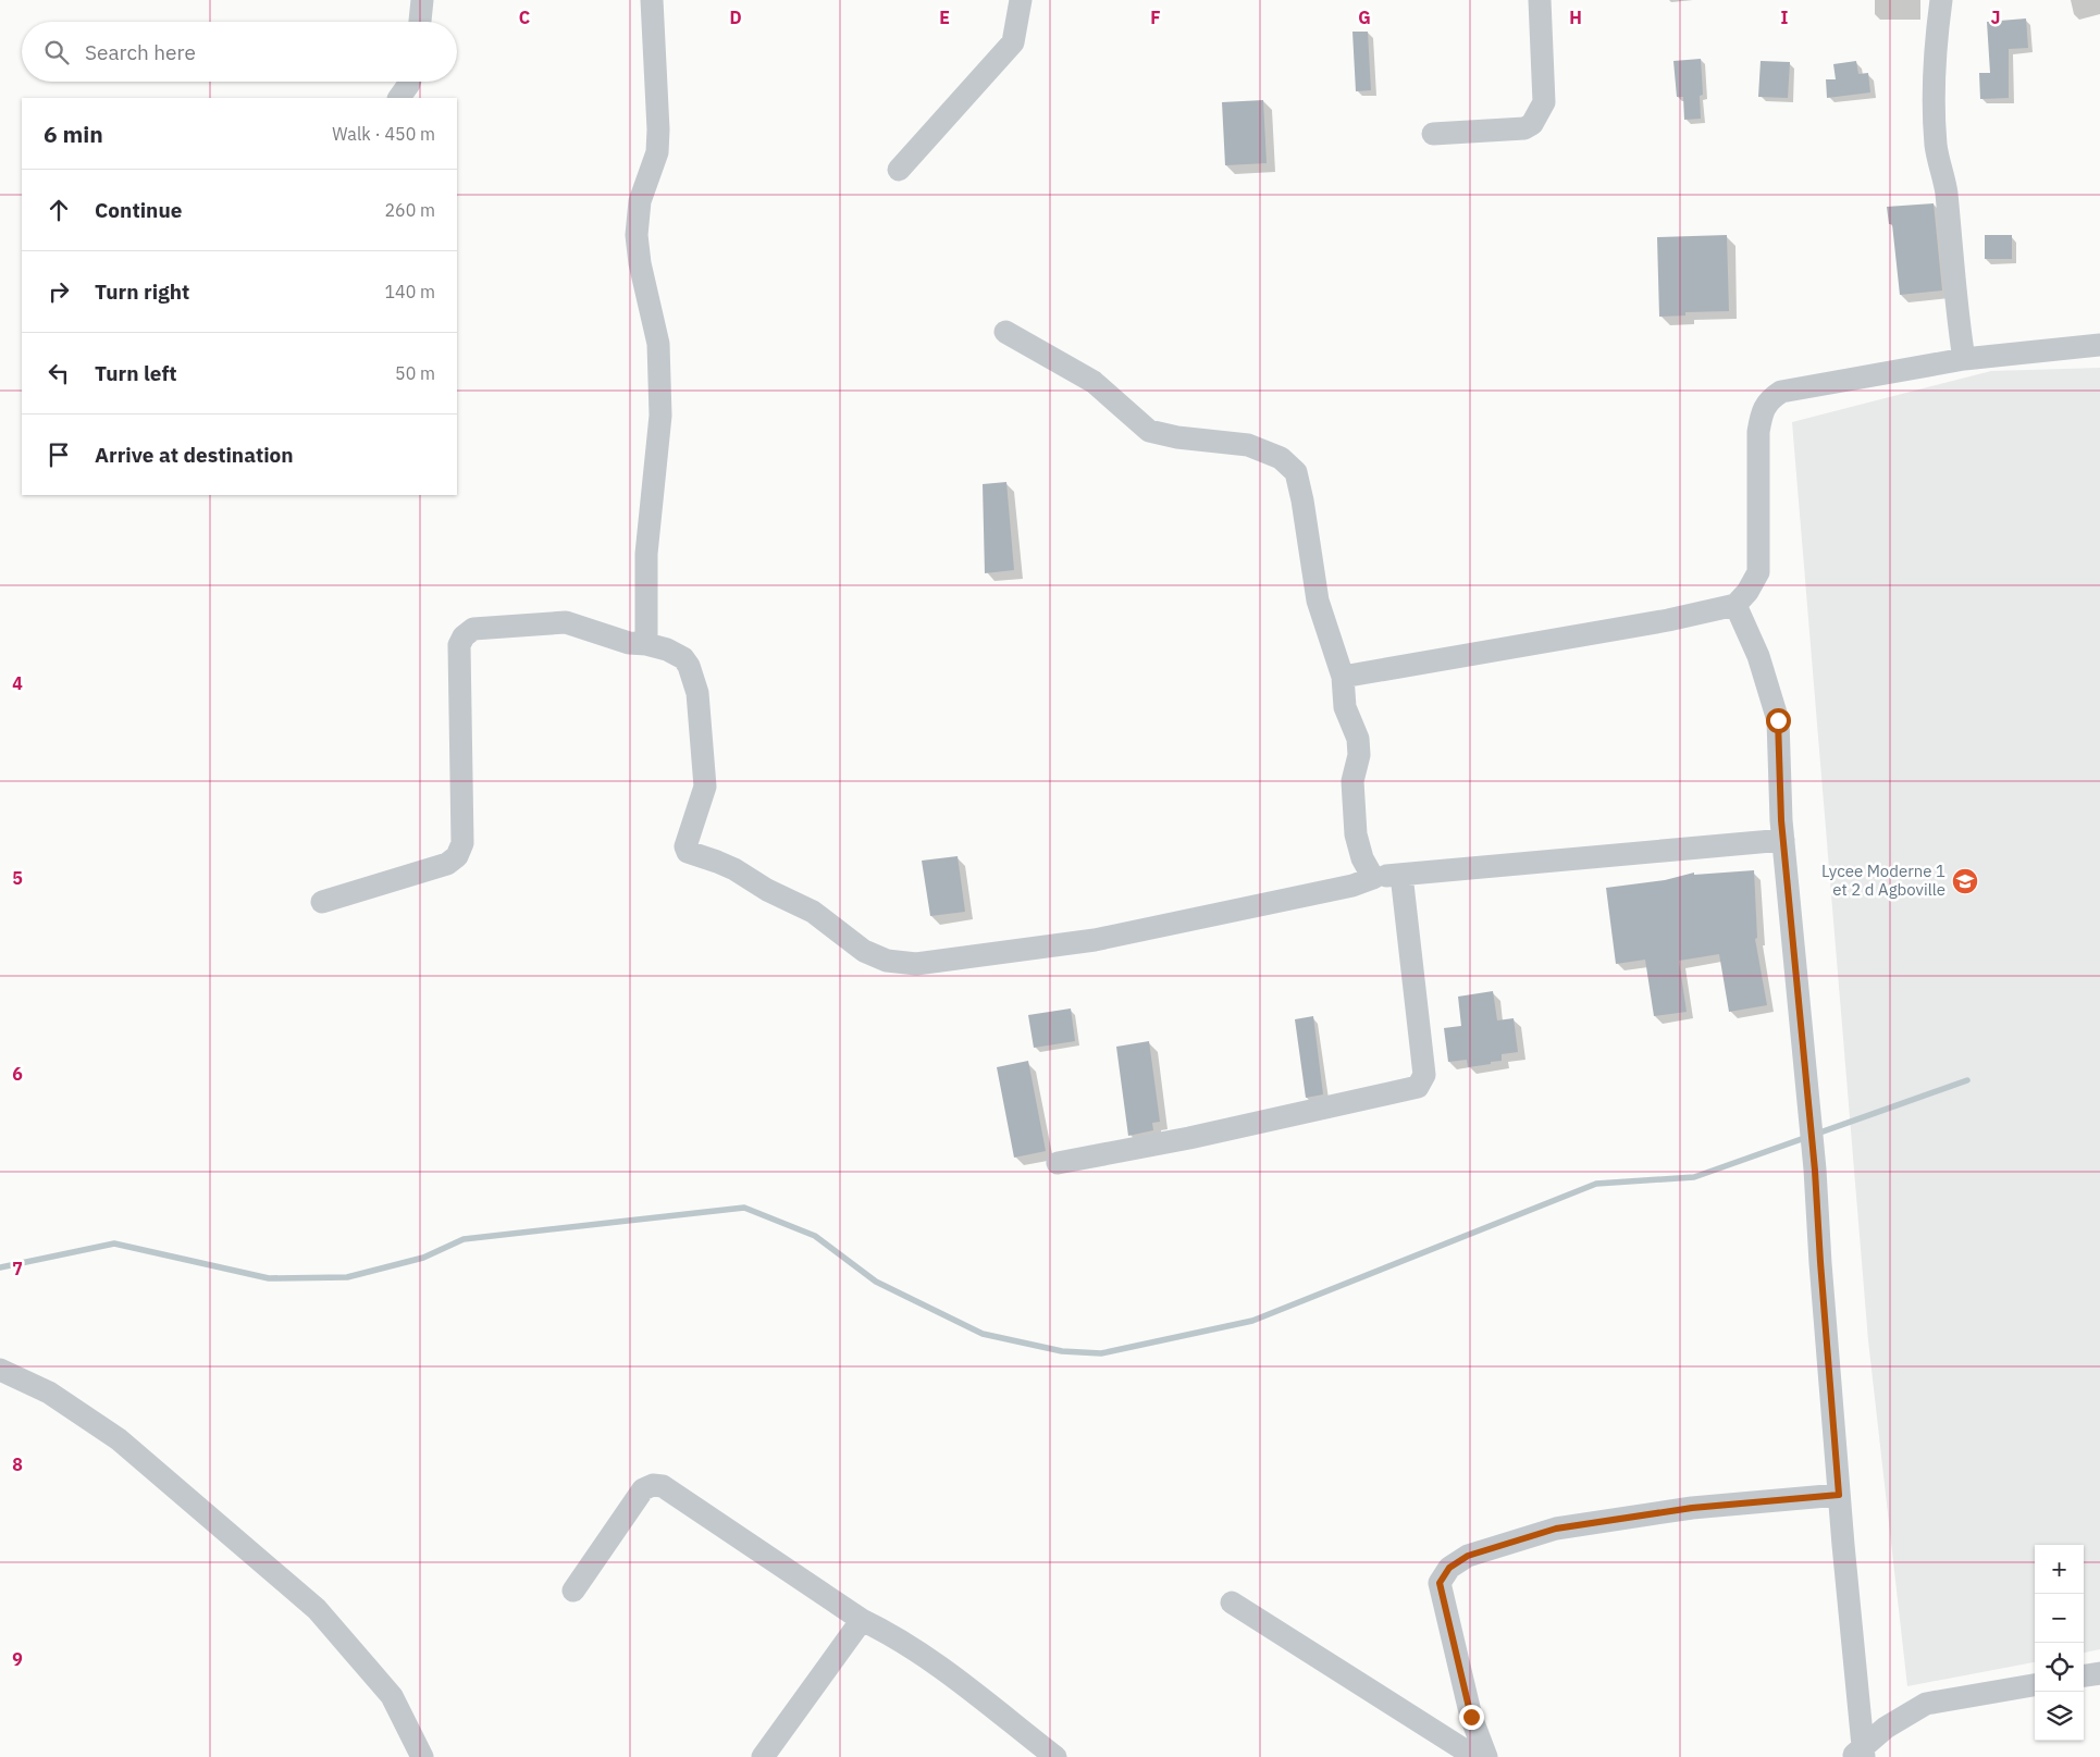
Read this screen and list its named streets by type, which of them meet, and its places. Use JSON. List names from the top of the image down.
{
  "places": {
    "school or university": ["Lycee Moderne 1 et 2 d Agboville"]
  },
  "page": {
    "search": "Search here",
    "heading": ["6 min", "Walk · 450 m"],
    "list": [
      ["Continue", "260 m"],
      ["Turn right", "140 m"],
      ["Turn left", "50 m"],
      "Arrive at destination"
    ],
    "map_buttons": ["+", "−"]
  },
  "grid": {
    "columns": [
      "C",
      "D",
      "E",
      "F",
      "G",
      "H",
      "I",
      "J"
    ],
    "rows": [
      "4",
      "5",
      "6",
      "7",
      "8",
      "9"
    ]
  }
}
